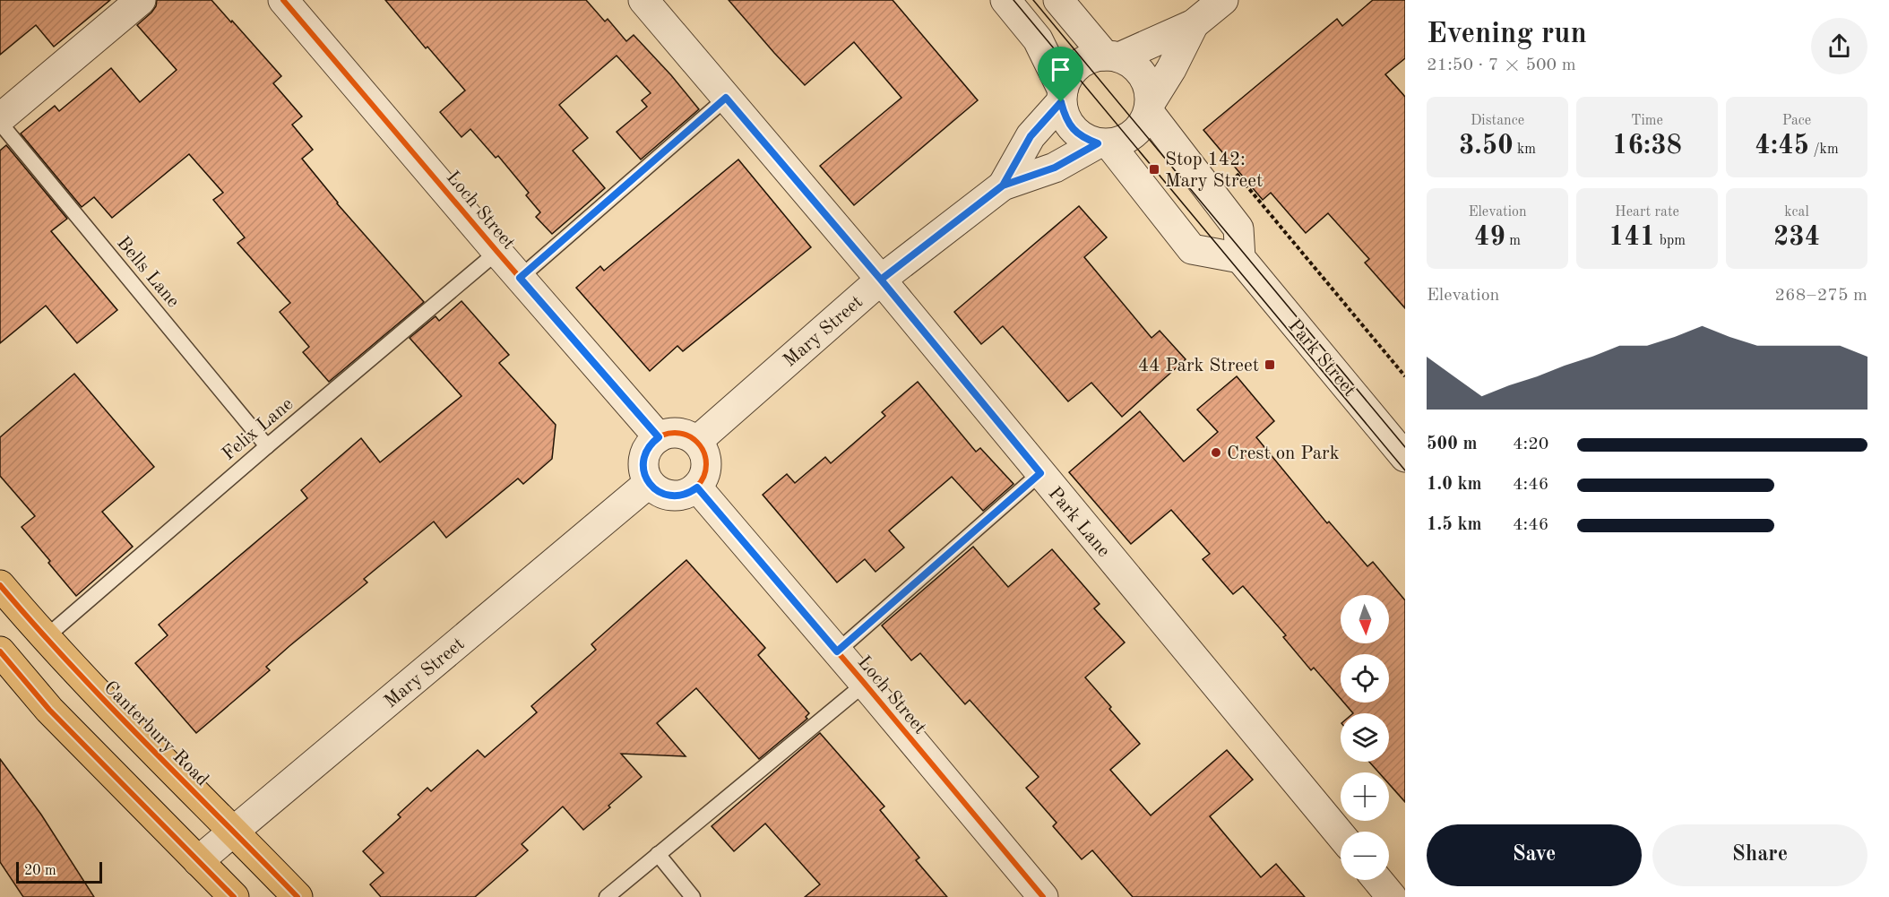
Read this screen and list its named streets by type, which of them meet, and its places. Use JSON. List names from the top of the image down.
{
  "streets": {
    "main road": ["Canterbury Road"],
    "street": [
      "Loch Street",
      "Mary Street",
      "Park Street",
      "Park Lane"
    ],
    "lane": ["Bells Lane", "Felix Lane"]
  },
  "crossings": [
    ["Loch Street", "Mary Street"],
    ["Loch Street", "Felix Lane"],
    ["Bells Lane", "Felix Lane"],
    ["Mary Street", "Park Lane"],
    ["Mary Street", "Canterbury Road"],
    ["Felix Lane", "Canterbury Road"]
  ],
  "places": {
    "transit": ["Stop 142: Mary Street", "44 Park Street"],
    "other": ["Crest on Park"]
  },
  "scale_bar": "20 m",
  "north": "bottom",
  "page": {
    "heading": ["Evening run", "21:50 · 7 × 500 m"],
    "stats": [
      ["Distance", "3.50 km"],
      ["Time", "16:38"],
      ["Pace", "4:45 /km"],
      ["Elevation", "49 m"],
      ["Heart rate", "141 bpm"],
      ["kcal", "234"]
    ],
    "chart": ["Elevation", "268–275 m"],
    "list": [
      {
        "name": "500 m",
        "note": "4:20"
      },
      {
        "name": "1.0 km",
        "note": "4:46"
      },
      {
        "name": "1.5 km",
        "note": "4:46"
      }
    ],
    "map_buttons": ["+", "−"],
    "buttons": ["Save", "Share"],
    "scale": "20 m"
  }
}
